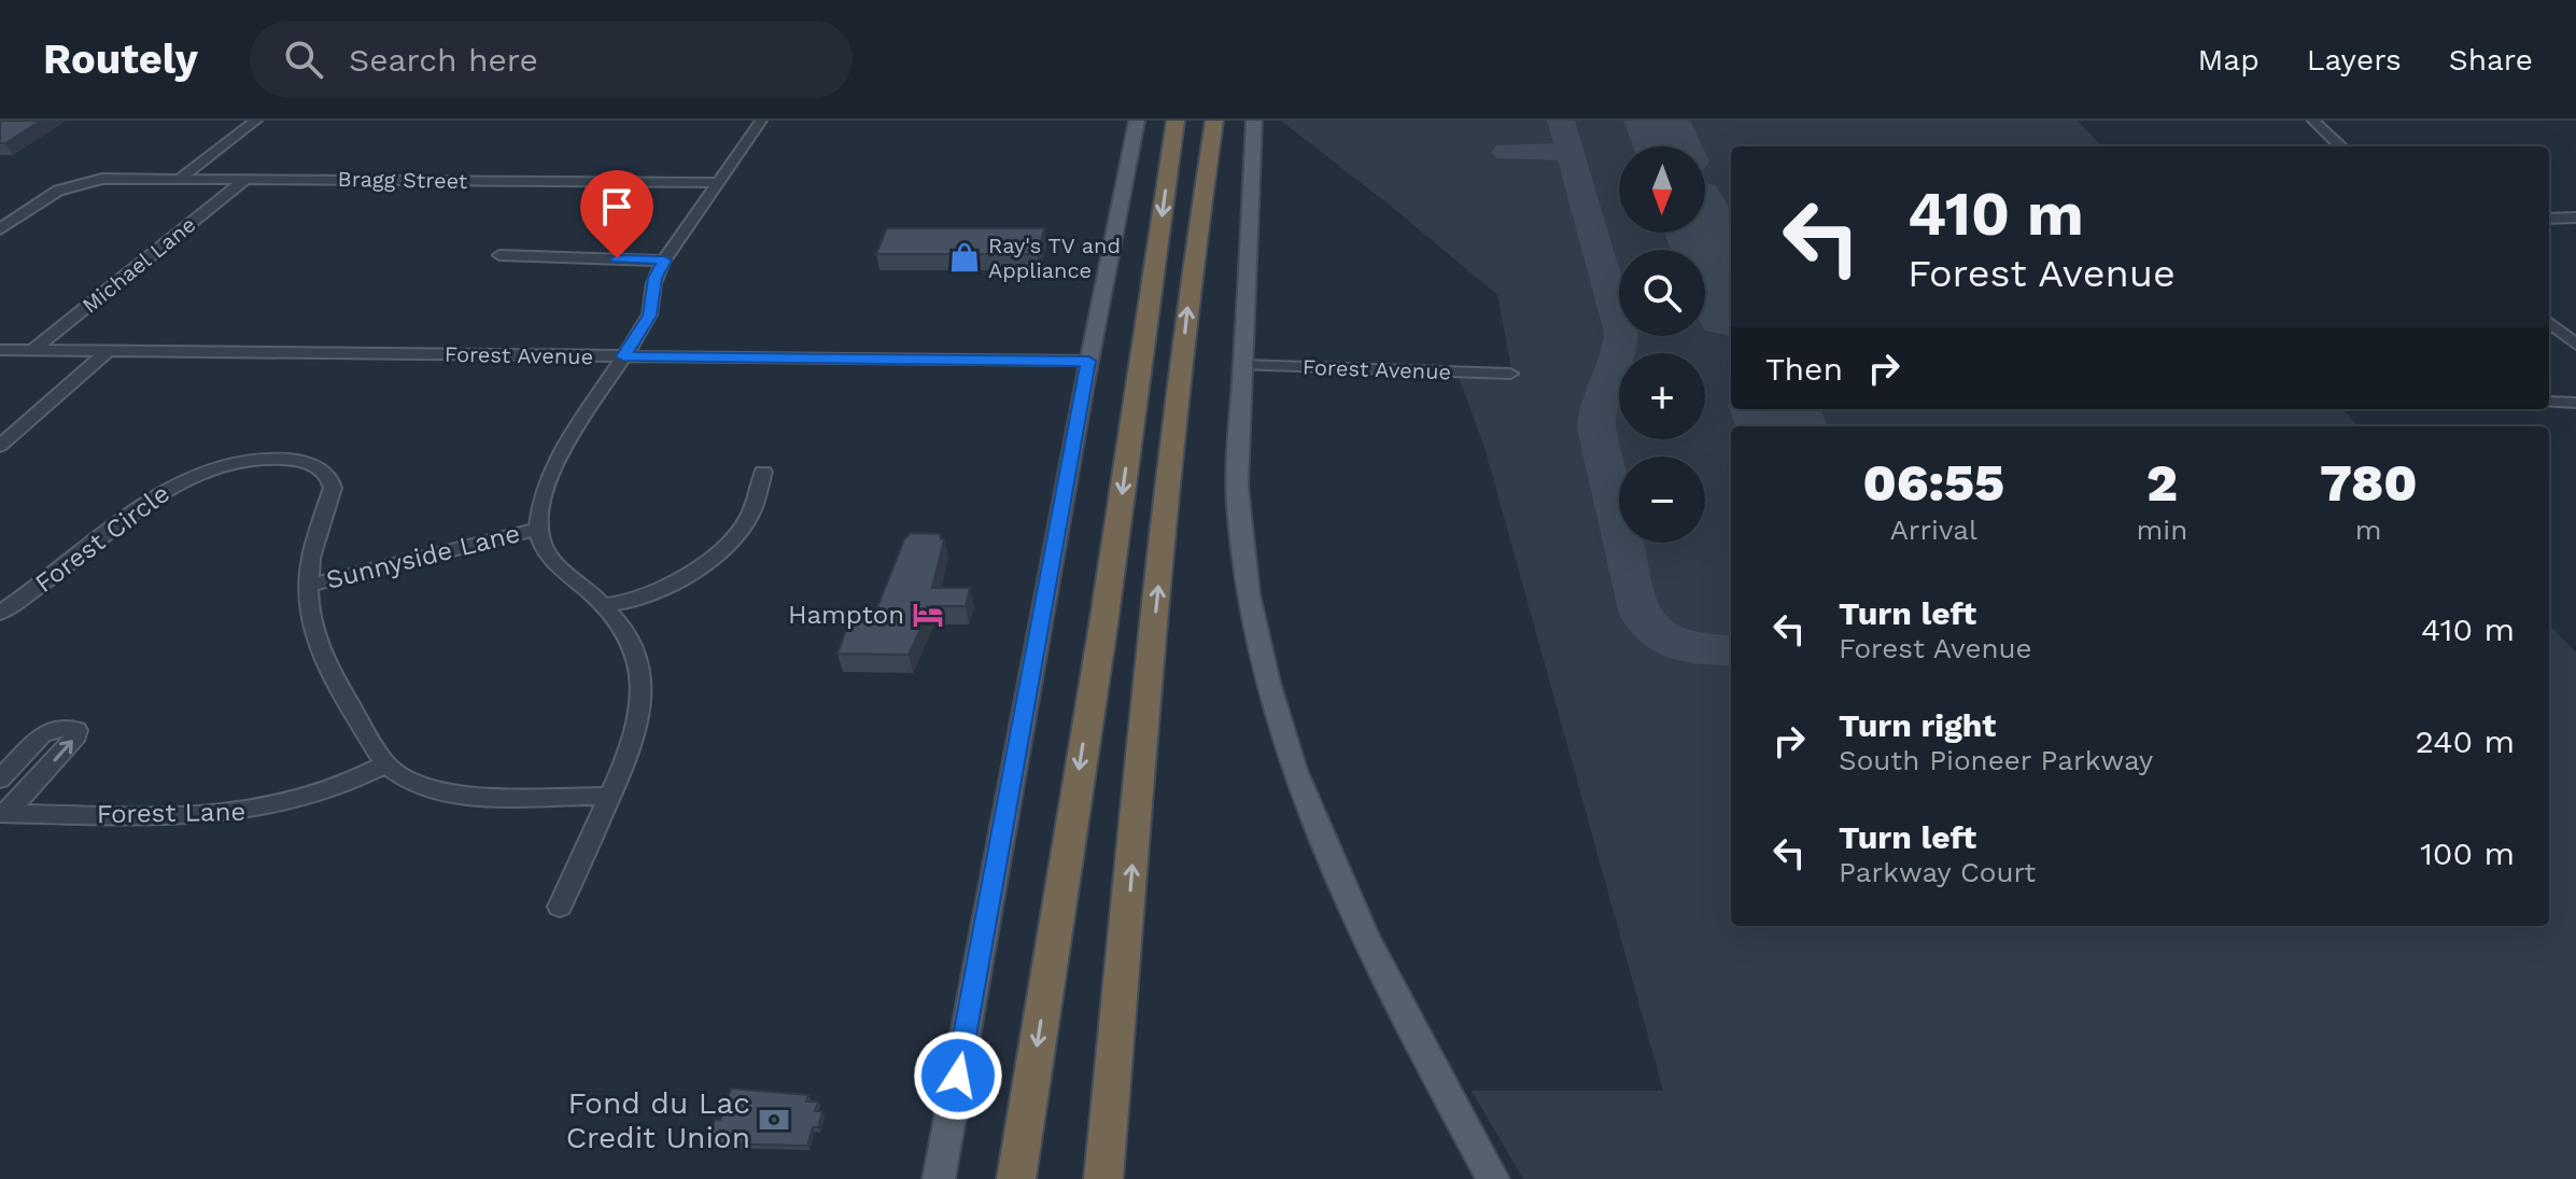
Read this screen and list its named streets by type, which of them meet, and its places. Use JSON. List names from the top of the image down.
{
  "streets": {
    "street": [
      "Bragg Street",
      "Michael Lane",
      "Forest Avenue",
      "Forest Circle",
      "Sunnyside Lane",
      "Forest Lane"
    ]
  },
  "crossings": [
    ["Bragg Street", "Michael Lane"],
    ["Michael Lane", "Forest Avenue"],
    ["Forest Circle", "Sunnyside Lane"],
    ["Forest Circle", "Forest Lane"]
  ],
  "places": {
    "shop": ["Ray's TV and Appliance"],
    "hotel": ["Hampton"],
    "bank": ["Fond du Lac Credit Union"]
  },
  "north": "bottom",
  "page": {
    "header": "Routely",
    "search": "Search here",
    "nav": ["Map", "Layers", "Share"],
    "map_buttons": ["+", "−"],
    "turn": ["410 m", "Forest Avenue"],
    "then": "Then",
    "eta": [
      "06:55",
      "Arrival",
      "2",
      "min",
      "780",
      "m"
    ],
    "list": [
      {
        "name": "Turn left",
        "note": "Forest Avenue",
        "value": "410 m"
      },
      {
        "name": "Turn right",
        "note": "South Pioneer Parkway",
        "value": "240 m"
      },
      {
        "name": "Turn left",
        "note": "Parkway Court",
        "value": "100 m"
      }
    ]
  }
}
